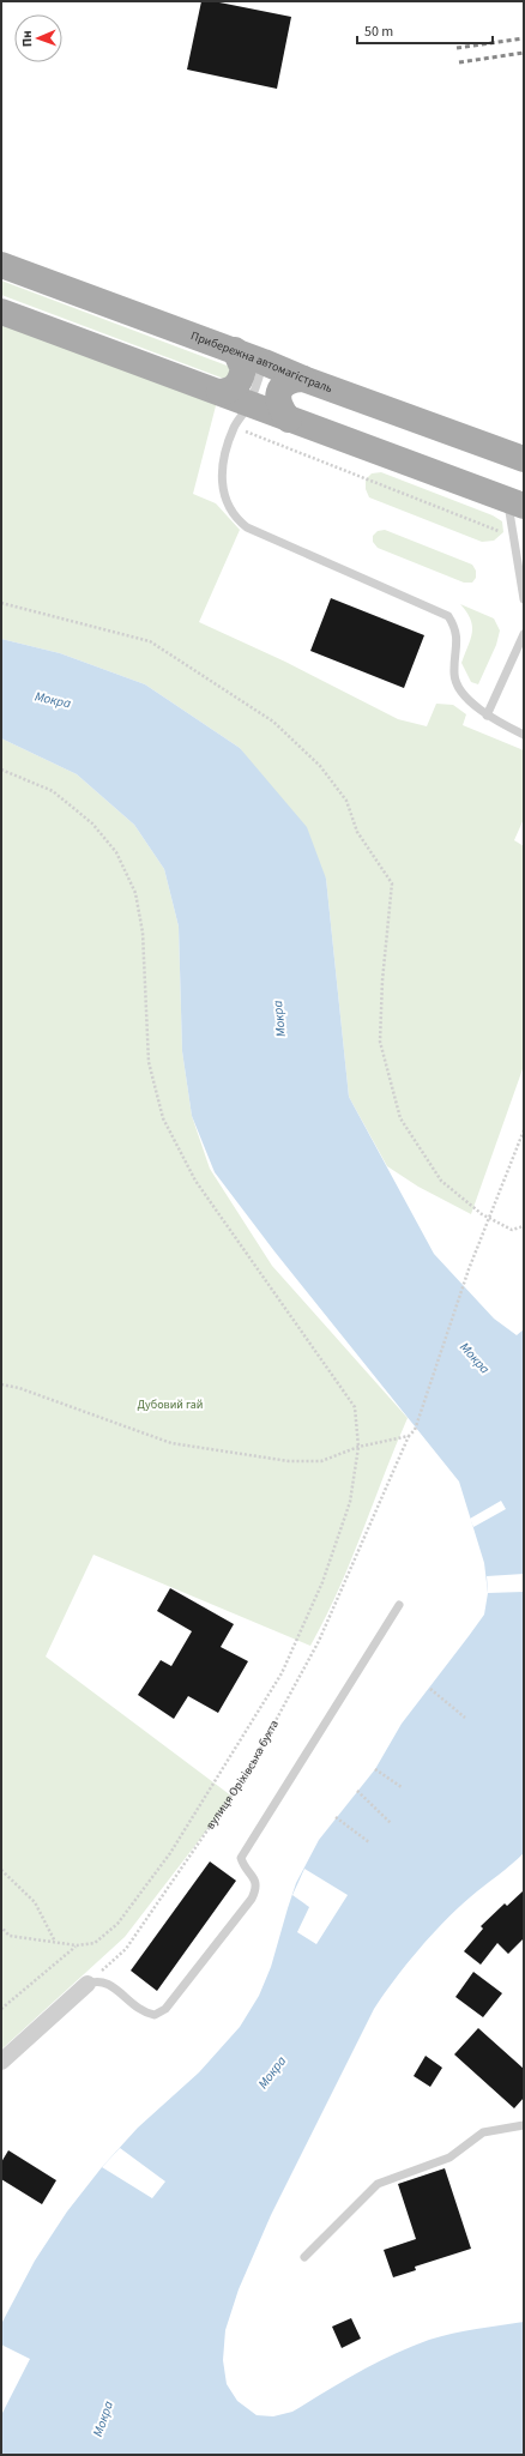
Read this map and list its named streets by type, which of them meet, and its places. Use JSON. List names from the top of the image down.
{
  "streets": {
    "main road": ["Прибережна автомагістраль"],
    "path": ["вулиця Оріхівська бухта"]
  },
  "water": ["Мокра"],
  "parks": ["Дубовий гай"],
  "scale_bar": "50 m",
  "north": "left"
}
